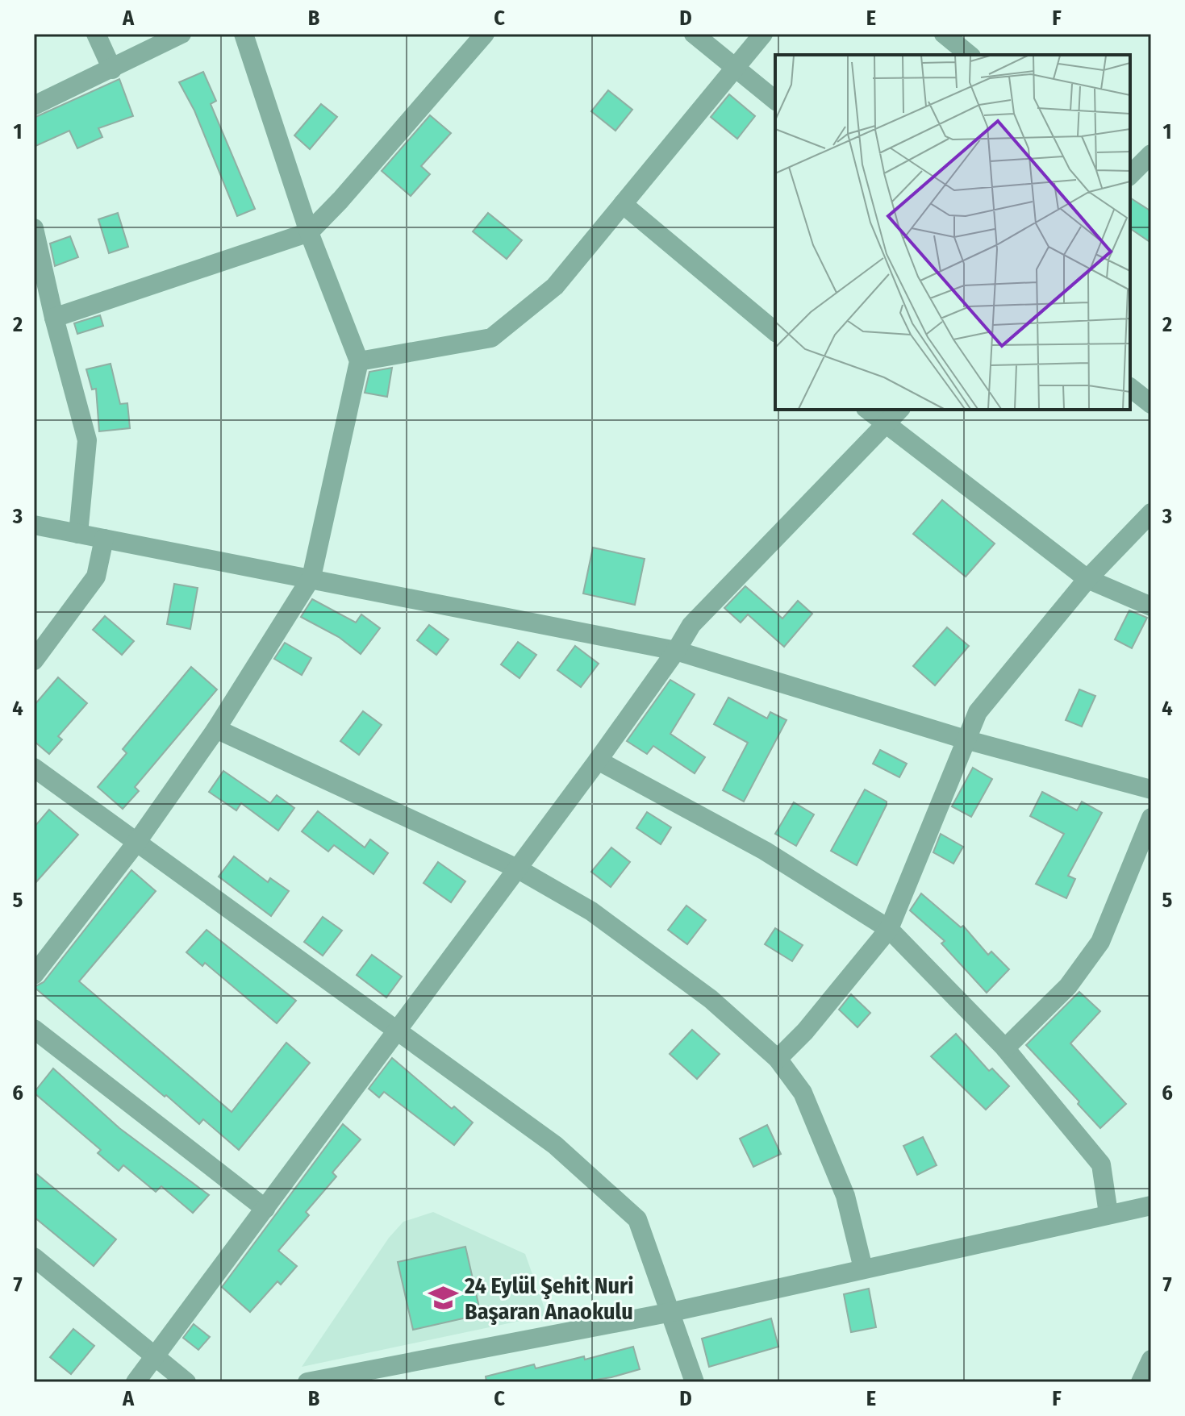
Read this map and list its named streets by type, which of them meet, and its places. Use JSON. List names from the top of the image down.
{
  "places": {
    "school or university": ["24 Eylül Şehit Nuri Başaran Anaokulu"]
  },
  "grid": {
    "columns": [
      "A",
      "B",
      "C",
      "D",
      "E",
      "F"
    ],
    "rows": [
      "1",
      "2",
      "3",
      "4",
      "5",
      "6",
      "7"
    ]
  }
}
